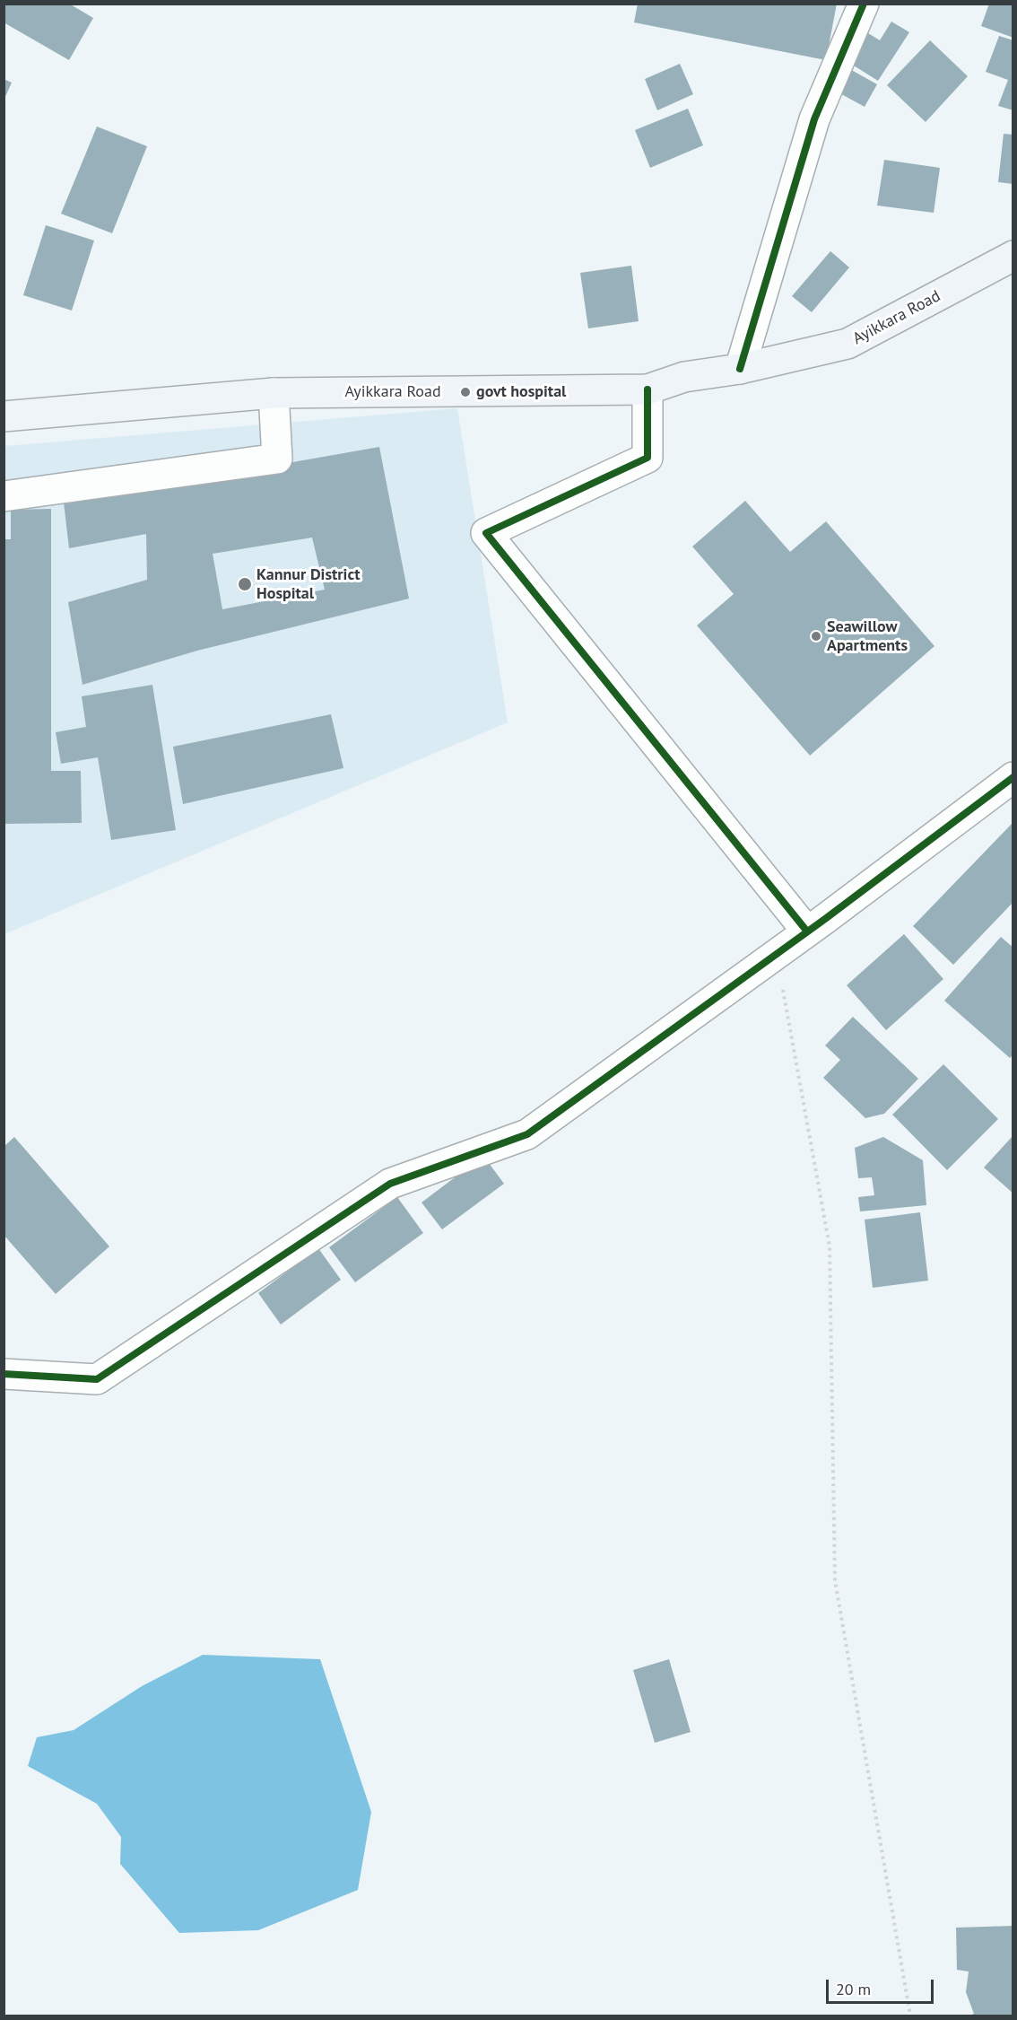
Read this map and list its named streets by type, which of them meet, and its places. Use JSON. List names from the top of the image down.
{
  "streets": {
    "main road": ["Ayikkara Road"]
  },
  "places": ["govt hospital", "Kannur District Hospital", "Seawillow Apartments"],
  "scale_bar": "20 m"
}
